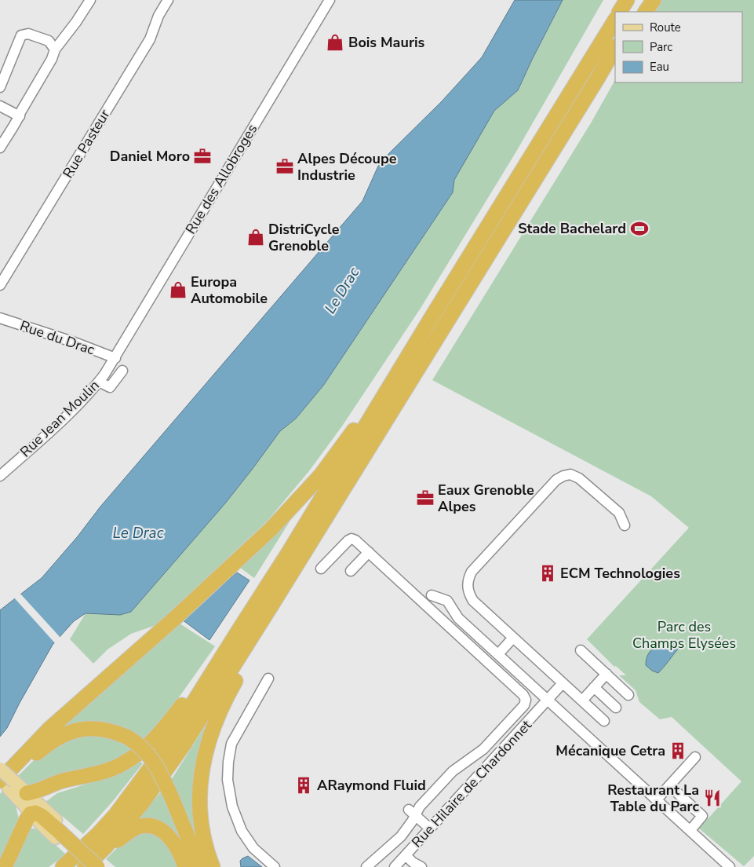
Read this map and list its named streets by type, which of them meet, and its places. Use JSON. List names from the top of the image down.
{
  "streets": {
    "street": [
      "Rue Pasteur",
      "Rue des Allobroges",
      "Rue du Drac",
      "Rue Jean Moulin",
      "Rue Hilaire de Chardonnet"
    ]
  },
  "crossings": [
    ["Rue des Allobroges", "Rue du Drac"],
    ["Rue des Allobroges", "Rue Jean Moulin"],
    ["Rue du Drac", "Rue Jean Moulin"]
  ],
  "water": ["Le Drac"],
  "parks": ["Parc des Champs Elysées"],
  "places": {
    "shop": ["Bois Mauris", "DistriCycle Grenoble", "Europa Automobile"],
    "office": ["Daniel Moro", "Alpes Découpe Industrie", "Eaux Grenoble Alpes"],
    "sports": ["Stade Bachelard"],
    "building": ["ECM Technologies", "Mécanique Cetra", "ARaymond Fluid"],
    "restaurant": ["Restaurant La Table du Parc"]
  },
  "legend": ["Route", "Parc", "Eau"]
}
